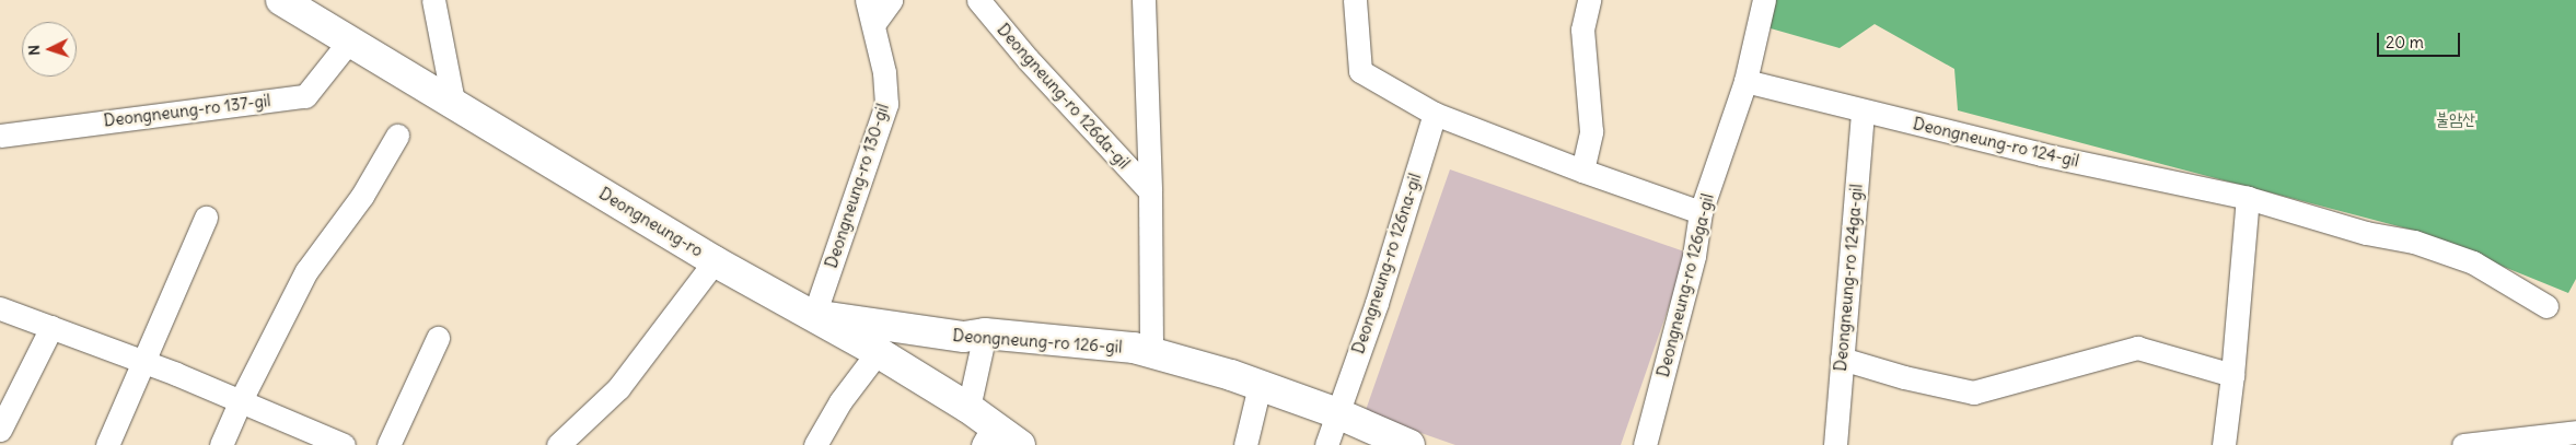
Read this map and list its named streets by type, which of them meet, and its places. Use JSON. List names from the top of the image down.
{
  "streets": {
    "main road": ["Deongneung-ro", "Deongneung-ro 126-gil"],
    "street": [
      "Deongneung-ro 126da-gil",
      "Deongneung-ro 137-gil",
      "Deongneung-ro 124-gil",
      "Deongneung-ro 130-gil",
      "Deongneung-ro 126na-gil",
      "Deongneung-ro 124ga-gil",
      "Deongneung-ro 126ga-gil"
    ]
  },
  "crossings": [
    ["Deongneung-ro 126da-gil", "Deongneung-ro 126-gil"],
    ["Deongneung-ro 137-gil", "Deongneung-ro"],
    ["Deongneung-ro 124-gil", "Deongneung-ro 124ga-gil"],
    ["Deongneung-ro 124-gil", "Deongneung-ro 126ga-gil"],
    ["Deongneung-ro 130-gil", "Deongneung-ro"],
    ["Deongneung-ro 130-gil", "Deongneung-ro 126-gil"],
    ["Deongneung-ro", "Deongneung-ro 126-gil"],
    ["Deongneung-ro 126na-gil", "Deongneung-ro 126-gil"]
  ],
  "parks": ["불암산"],
  "scale_bar": "20 m",
  "north": "left"
}
